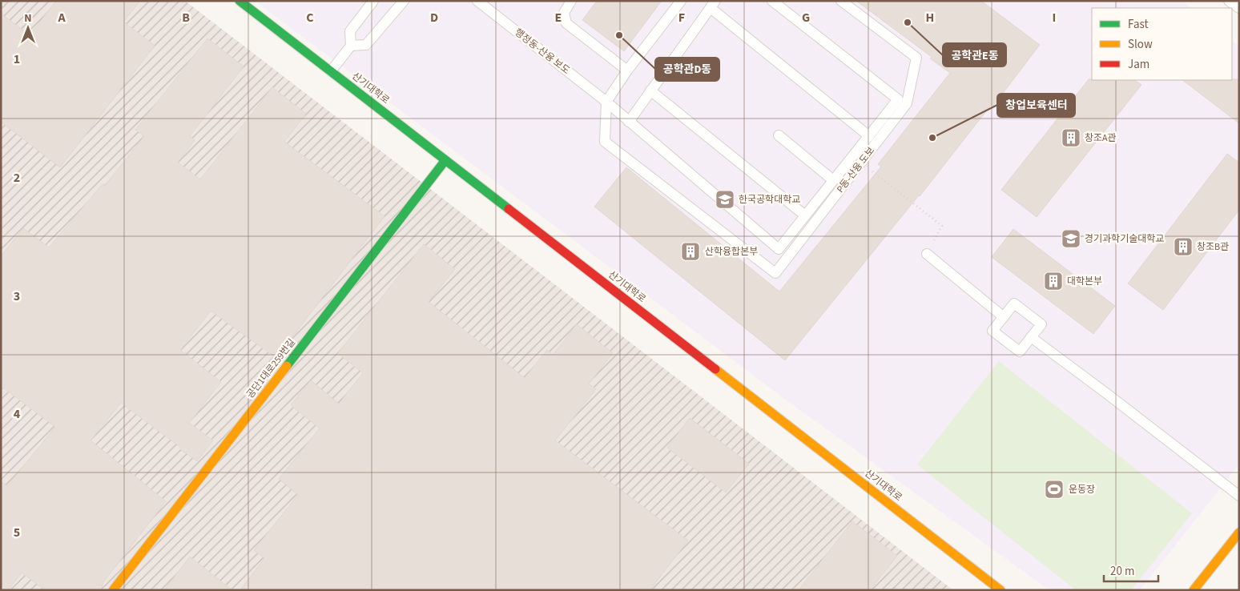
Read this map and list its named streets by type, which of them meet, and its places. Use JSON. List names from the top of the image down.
{
  "streets": {
    "street": ["산기대학로", "공단1대로259번길"],
    "lane": ["행정동-산융 보도", "P동-산융 도보"]
  },
  "crossings": [
    ["행정동-산융 보도", "P동-산융 도보"],
    ["산기대학로", "공단1대로259번길"]
  ],
  "places": {
    "other": ["공학관E동", "공학관D동", "창업보육센터"],
    "building": [
      "창조A관",
      "창조B관",
      "산학융합본부",
      "대학본부"
    ],
    "school or university": ["한국공학대학교", "경기과학기술대학교"],
    "sports": ["운동장"]
  },
  "legend": ["Fast", "Slow", "Jam"],
  "scale_bar": "20 m",
  "north": "top",
  "grid": {
    "columns": [
      "A",
      "B",
      "C",
      "D",
      "E",
      "F",
      "G",
      "H",
      "I"
    ],
    "rows": [
      "1",
      "2",
      "3",
      "4",
      "5"
    ]
  }
}
